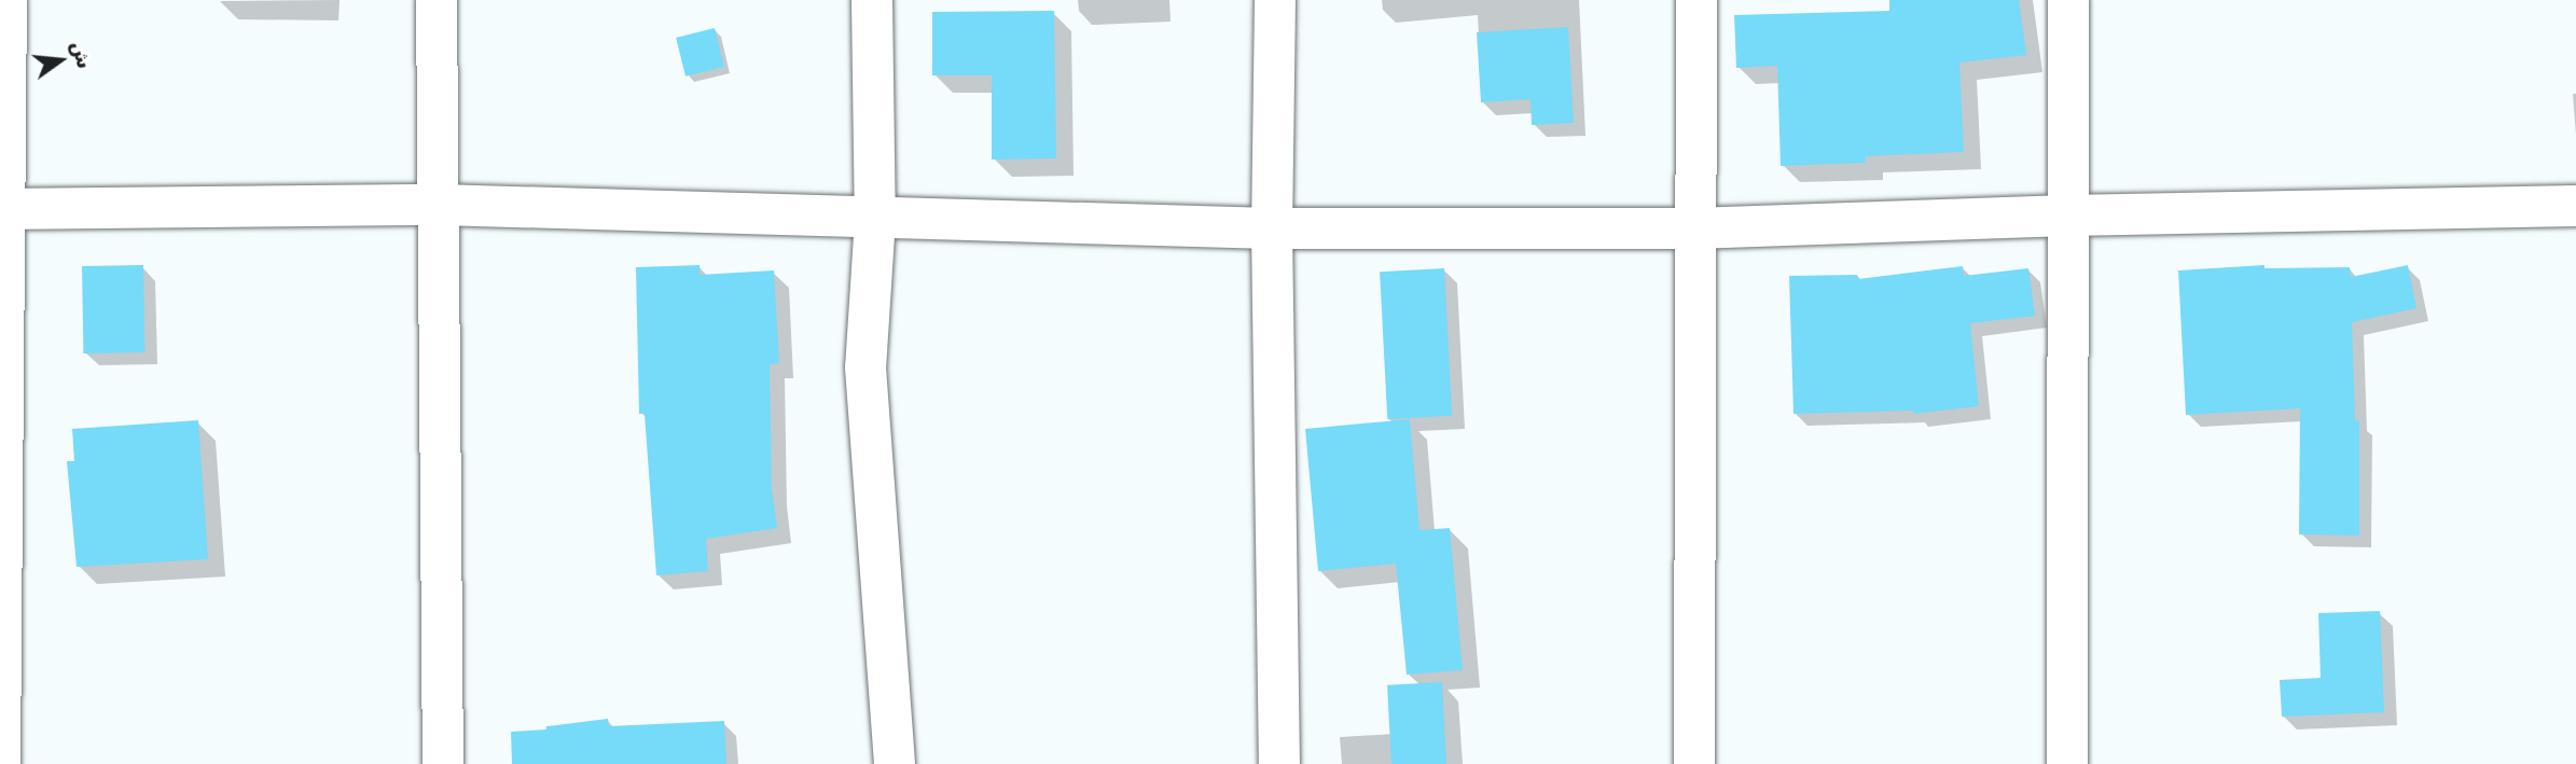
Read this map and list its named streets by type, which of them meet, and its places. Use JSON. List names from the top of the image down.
{
  "north": "right"
}
